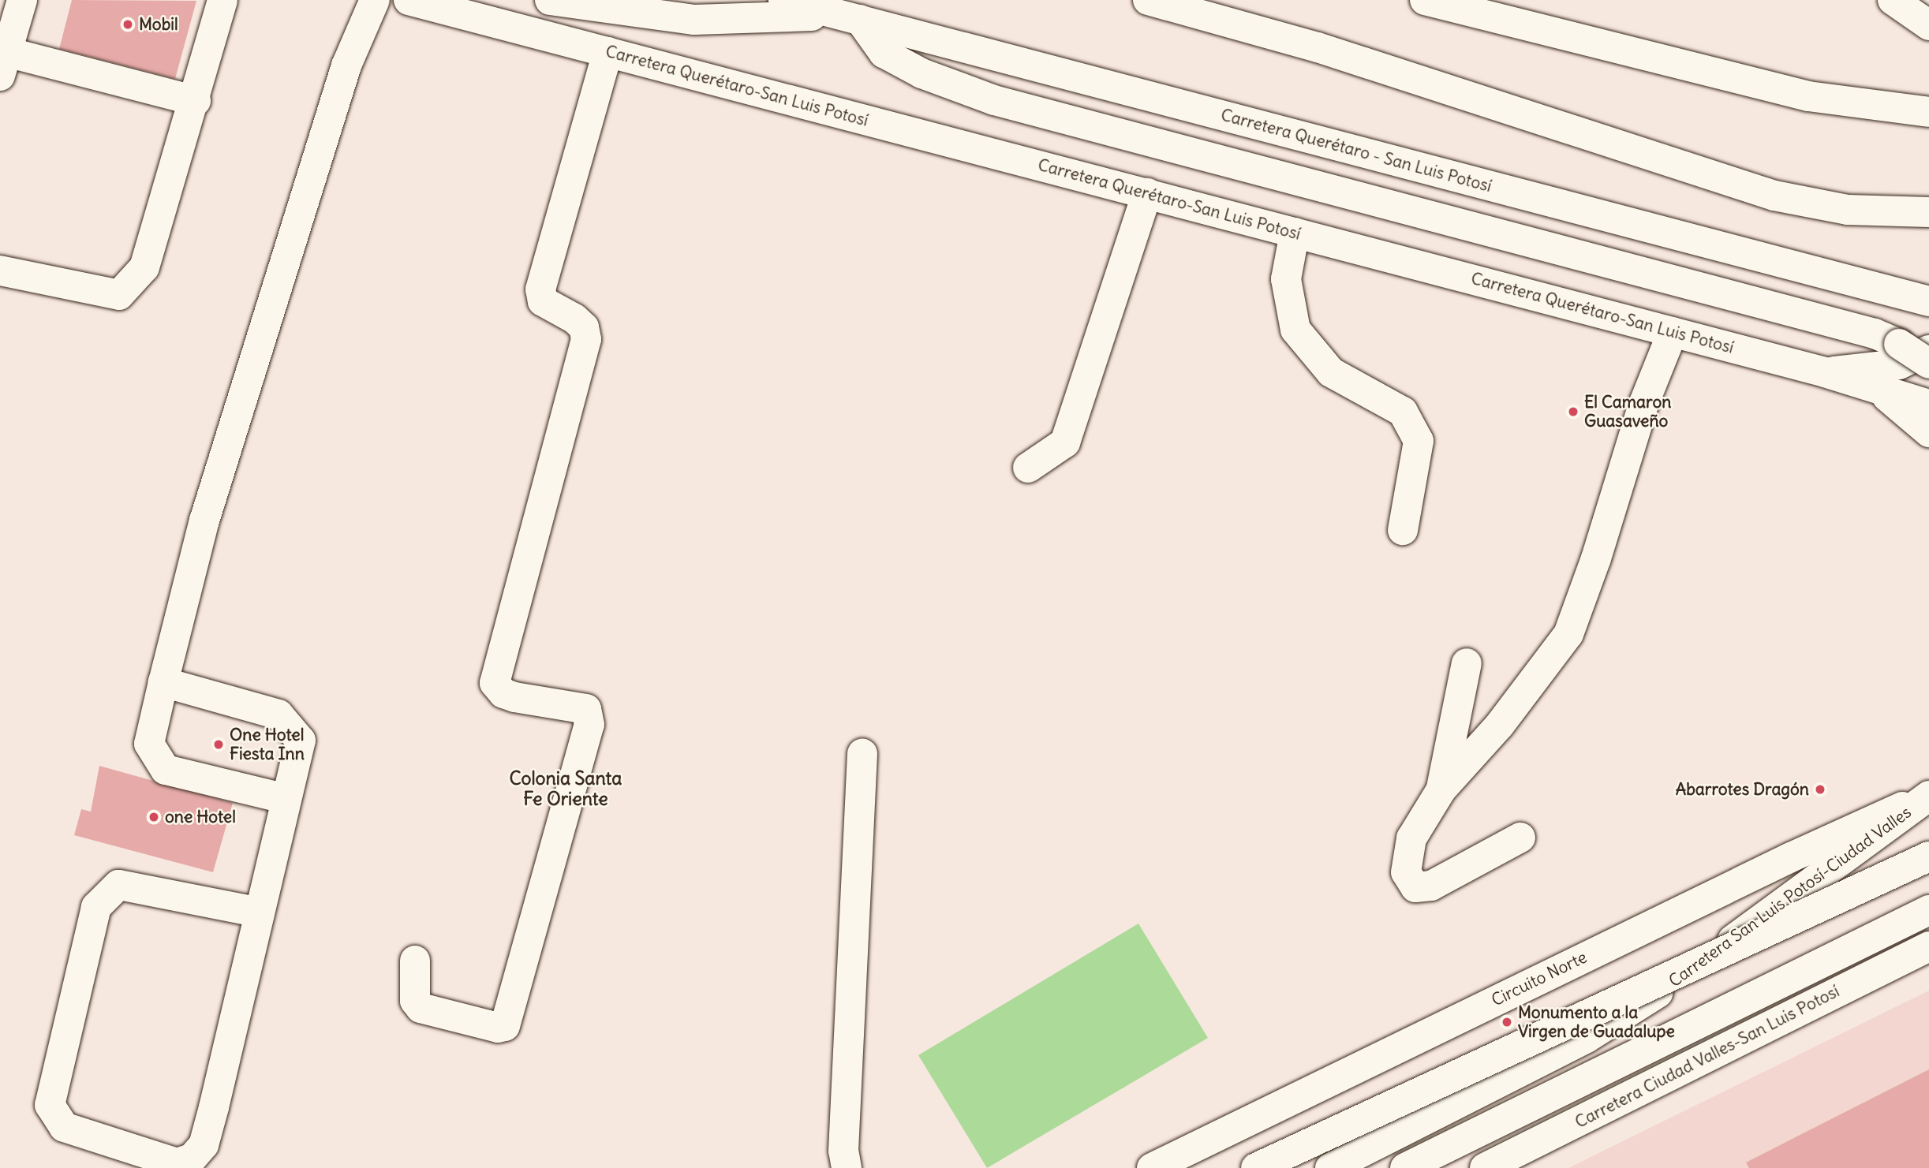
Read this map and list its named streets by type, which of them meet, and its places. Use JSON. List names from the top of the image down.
{
  "streets": {
    "main road": [
      "Carretera Querétaro-San Luis Potosí",
      "Carretera Querétaro - San Luis Potosí",
      "Carretera San Luis Potosí-Ciudad Valles",
      "Circuito Norte",
      "Carretera Ciudad Valles-San Luis Potosí"
    ]
  },
  "crossings": [
    ["Carretera San Luis Potosí-Ciudad Valles", "Circuito Norte"]
  ],
  "districts": ["Colonia Santa Fe Oriente"],
  "places": [
    "Mobil",
    "El Camaron Guasaveño",
    "One Hotel Fiesta Inn",
    "Abarrotes Dragón",
    "one Hotel",
    "Monumento a la Virgen de Guadalupe"
  ]
}
